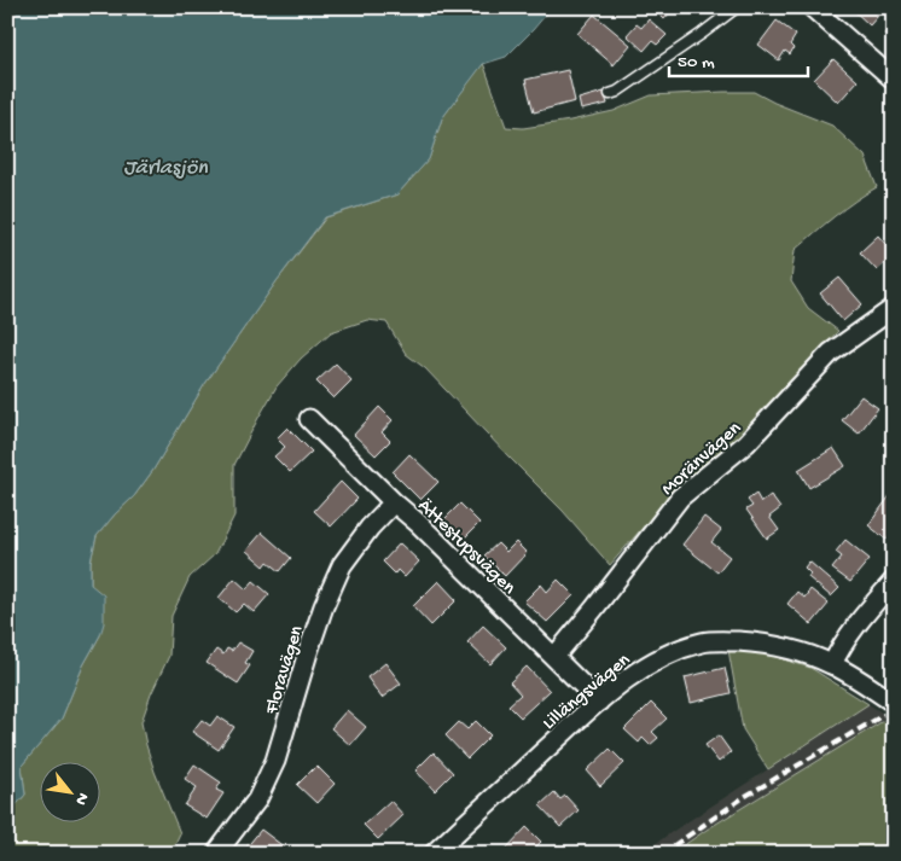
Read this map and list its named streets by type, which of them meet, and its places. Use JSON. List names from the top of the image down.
{
  "streets": {
    "street": [
      "Moränvägen",
      "Ättestupsvägen",
      "Floravägen",
      "Lillängsvägen"
    ]
  },
  "crossings": [
    ["Moränvägen", "Ättestupsvägen"],
    ["Ättestupsvägen", "Floravägen"],
    ["Ättestupsvägen", "Lillängsvägen"]
  ],
  "water": ["Järlasjön"],
  "scale_bar": "50 m",
  "north": "bottom right"
}
